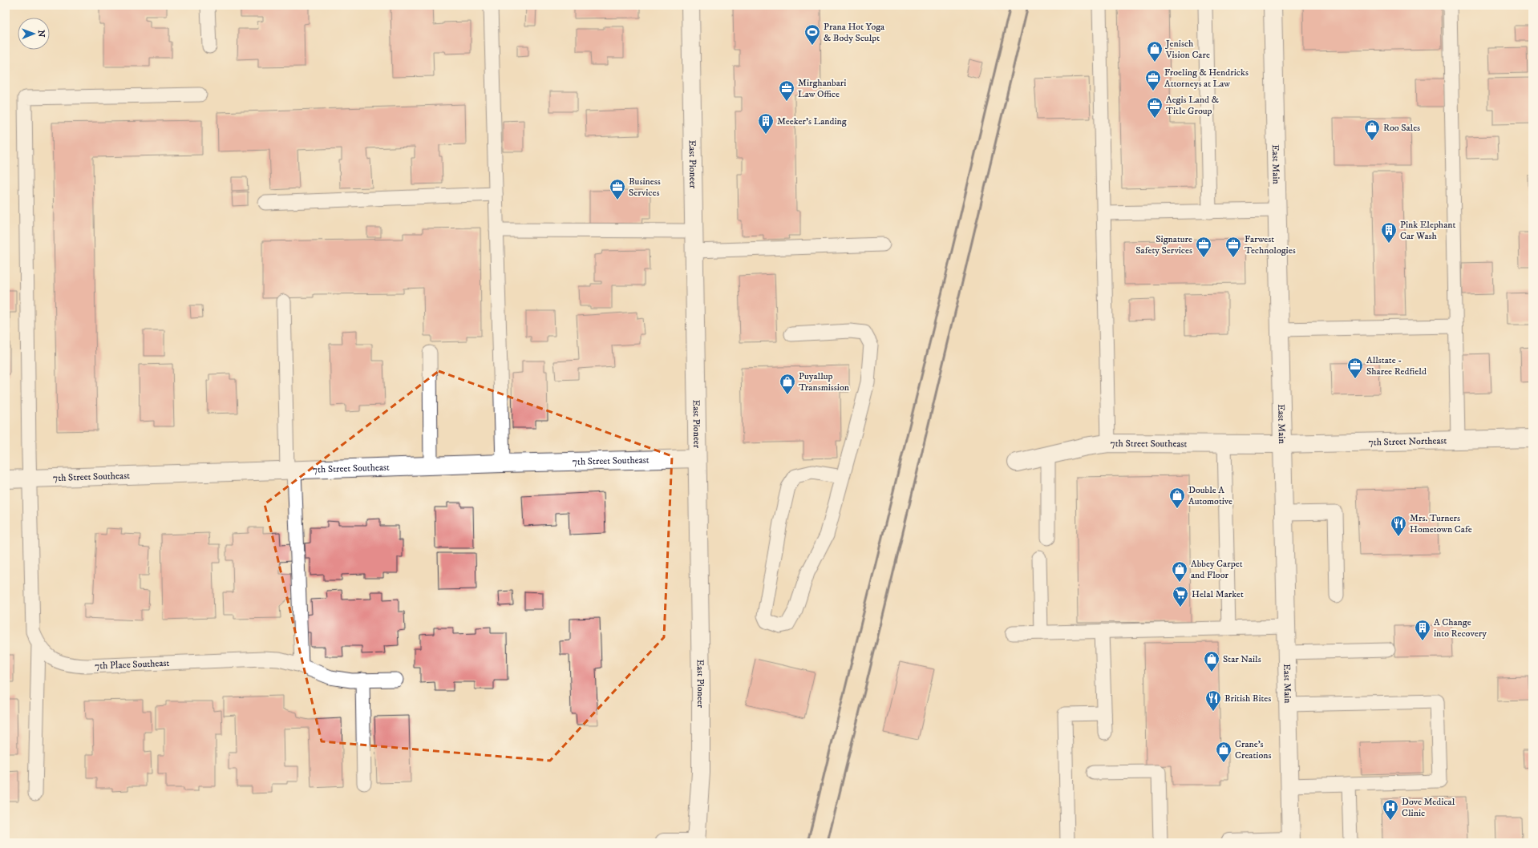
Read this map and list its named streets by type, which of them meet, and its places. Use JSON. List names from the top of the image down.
{
  "streets": {
    "main road": [
      "East Pioneer",
      "East Main",
      "7th Street Northeast",
      "7th Street Southeast"
    ],
    "lane": ["7th Place Southeast"]
  },
  "crossings": [
    ["East Pioneer", "7th Street Southeast"],
    ["East Main", "7th Street Northeast"],
    ["East Main", "7th Street Southeast"],
    ["7th Street Northeast", "7th Street Southeast"],
    ["7th Street Southeast", "7th Place Southeast"]
  ],
  "places": {
    "sports": ["Prana Hot Yoga & Body Sculpt"],
    "shop": [
      "Jenisch Vision Care",
      "Roo Sales",
      "Puyallup Transmission",
      "Double A Automotive",
      "Abbey Carpet and Floor",
      "Star Nails",
      "Crane's Creations"
    ],
    "office": [
      "Froeling & Hendricks Attorneys at Law",
      "Mirghanbari Law Office",
      "Aegis Land & Title Group",
      "Business Services",
      "Signature Safety Services",
      "Farwest Technologies",
      "Allstate - Sharee Redfield"
    ],
    "building": ["Meeker's Landing", "Pink Elephant Car Wash", "A Change into Recovery"],
    "restaurant": ["Mrs. Turners Hometown Cafe", "British Bites"],
    "supermarket": ["Helal Market"],
    "hospital": ["Dove Medical Clinic"]
  },
  "north": "right"
}
